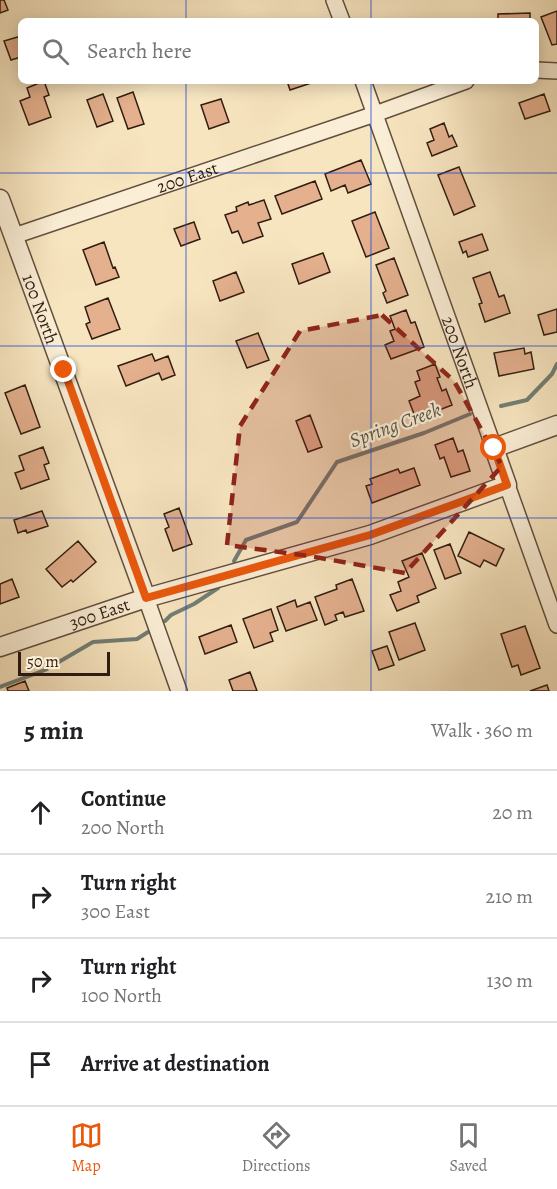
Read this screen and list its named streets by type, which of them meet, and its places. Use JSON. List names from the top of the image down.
{
  "streets": {
    "street": [
      "200 East",
      "100 North",
      "200 North",
      "300 East"
    ]
  },
  "crossings": [
    ["200 East", "100 North"],
    ["200 East", "200 North"],
    ["100 North", "300 East"],
    ["200 North", "300 East"]
  ],
  "water": ["Spring Creek"],
  "scale_bar": "50 m",
  "page": {
    "search": "Search here",
    "scale": "50 m",
    "heading": ["5 min", "Walk · 360 m"],
    "list": [
      ["Continue", "200 North", "20 m"],
      ["Turn right", "300 East", "210 m"],
      ["Turn right", "100 North", "130 m"],
      "Arrive at destination"
    ],
    "nav": ["Map", "Directions", "Saved"]
  }
}
